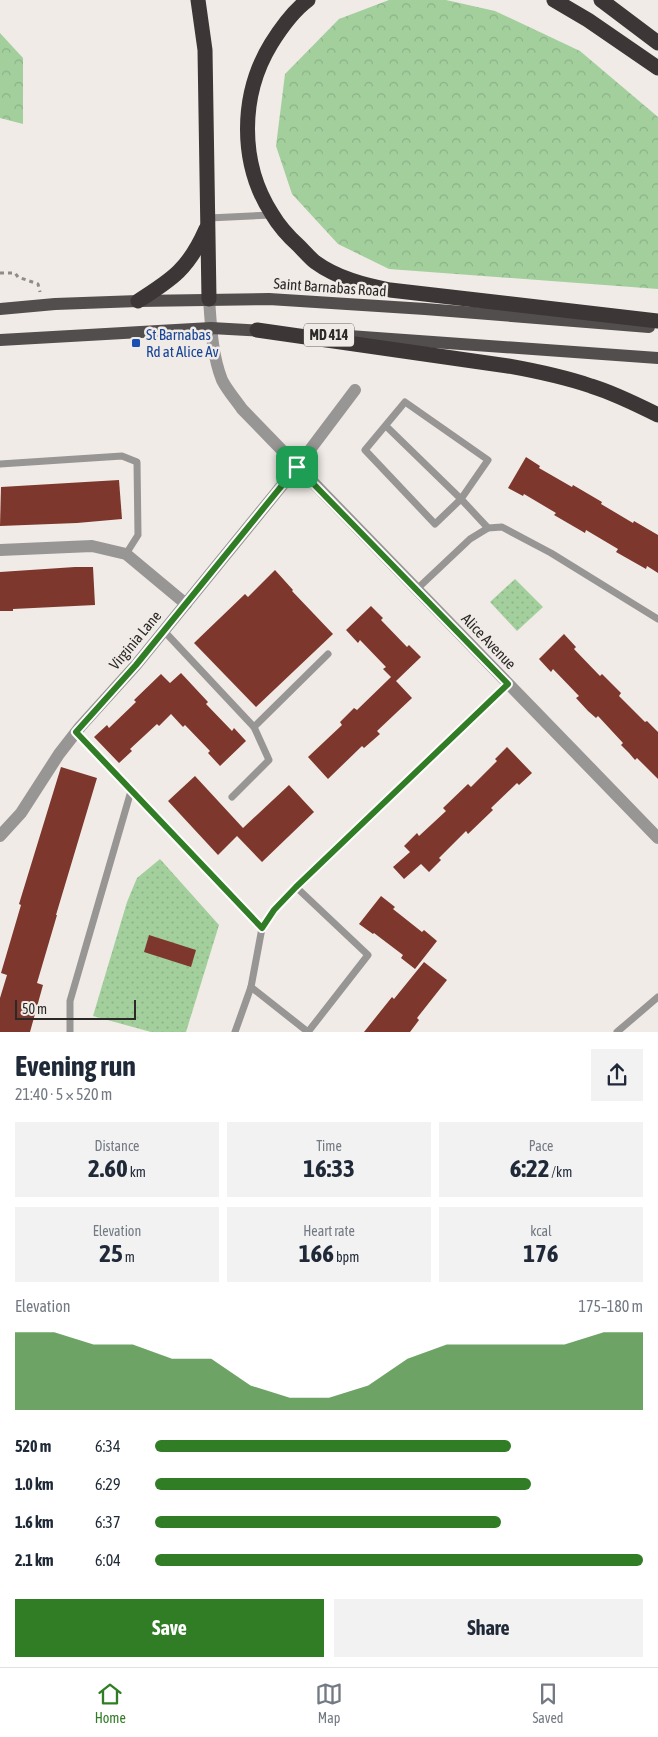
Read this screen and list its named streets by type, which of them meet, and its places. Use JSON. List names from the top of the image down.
{
  "streets": {
    "main road": ["Saint Barnabas Road", "MD 414"],
    "street": ["Virginia Lane", "Alice Avenue"]
  },
  "crossings": [
    ["Virginia Lane", "Alice Avenue"]
  ],
  "places": {
    "transit": ["St Barnabas Rd at Alice Av"]
  },
  "scale_bar": "50 m",
  "page": {
    "scale": "50 m",
    "heading": ["Evening run", "21:40 · 5 × 520 m"],
    "stats": [
      ["Distance", "2.60 km"],
      ["Time", "16:33"],
      ["Pace", "6:22 /km"],
      ["Elevation", "25 m"],
      ["Heart rate", "166 bpm"],
      ["kcal", "176"]
    ],
    "chart": ["Elevation", "175–180 m"],
    "list": [
      {
        "name": "520 m",
        "note": "6:34"
      },
      {
        "name": "1.0 km",
        "note": "6:29"
      },
      {
        "name": "1.6 km",
        "note": "6:37"
      },
      {
        "name": "2.1 km",
        "note": "6:04"
      }
    ],
    "buttons": ["Save", "Share"],
    "tabs": ["Home", "Map", "Saved"]
  }
}
